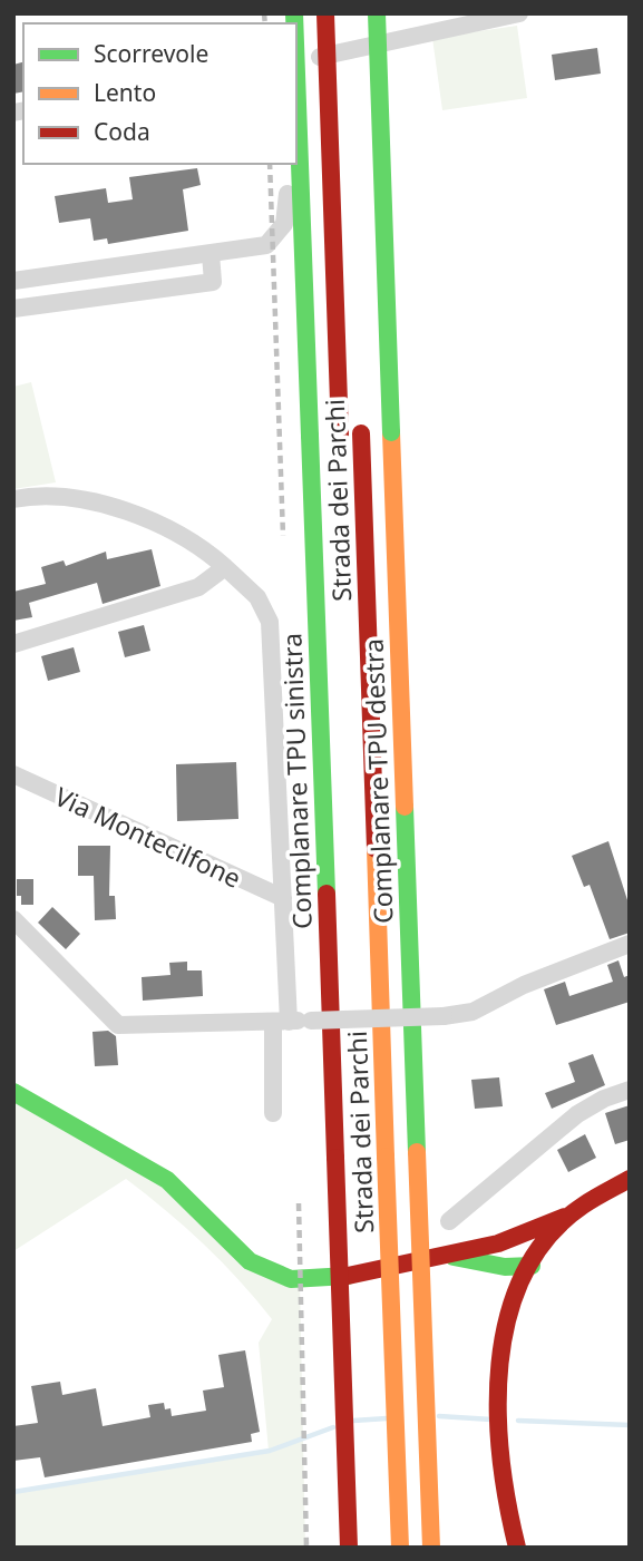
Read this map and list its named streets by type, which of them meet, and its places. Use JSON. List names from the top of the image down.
{
  "streets": {
    "main road": ["Strada dei Parchi", "Complanare TPU sinistra", "Complanare TPU destra"],
    "street": ["Via Montecilfone"]
  },
  "legend": ["Scorrevole", "Lento", "Coda"]
}
